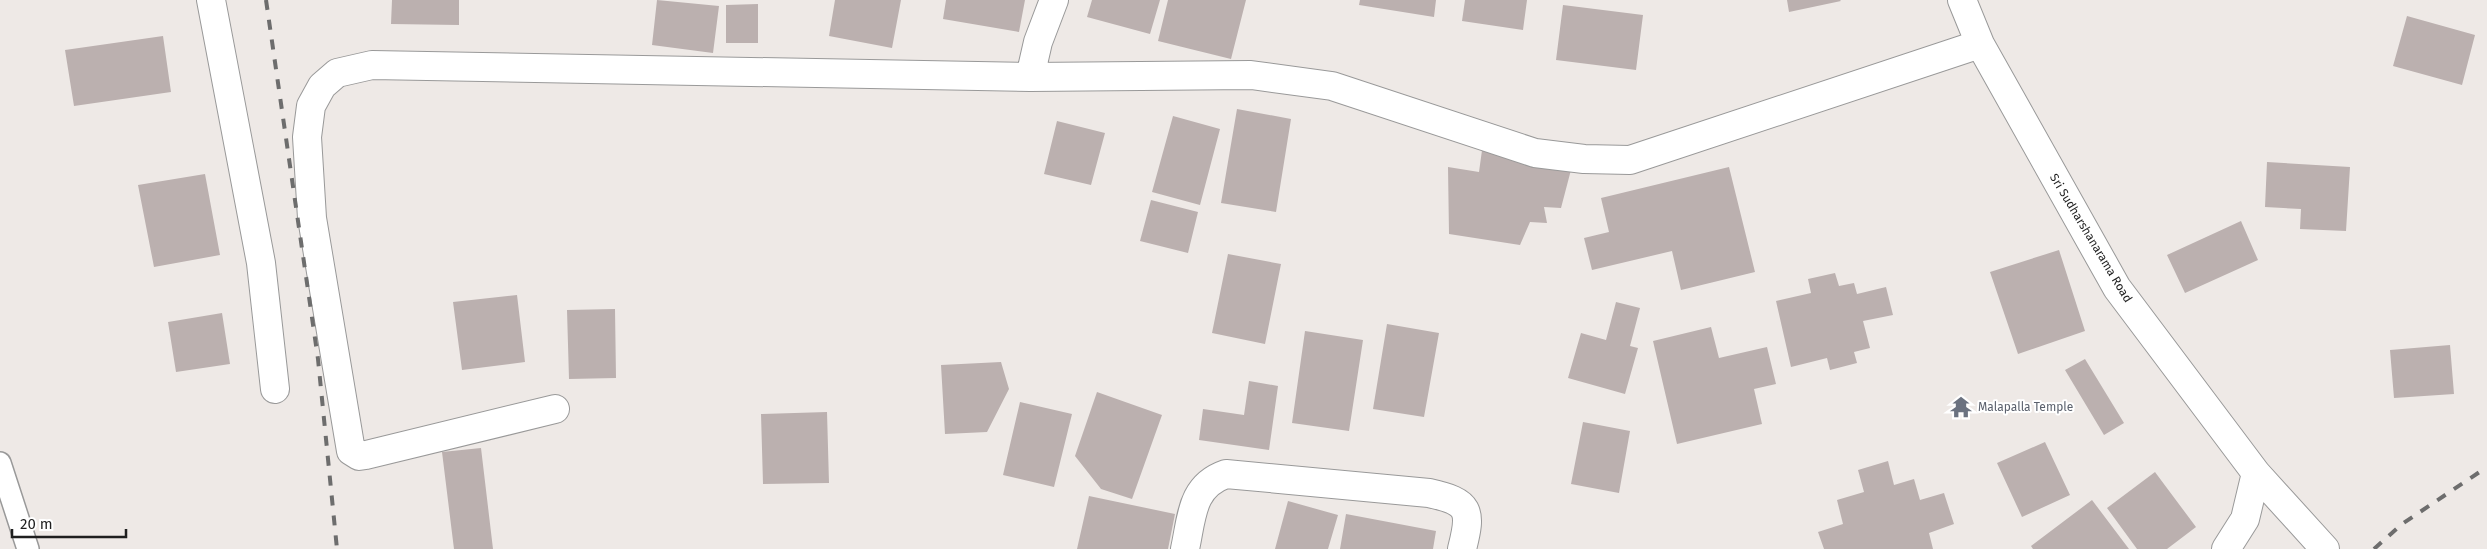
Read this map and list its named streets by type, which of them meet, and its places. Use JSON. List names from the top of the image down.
{
  "streets": {
    "street": ["Sri Sudharshanarama Road"]
  },
  "places": {
    "temple": ["Malapalla Temple"]
  },
  "scale_bar": "20 m"
}
